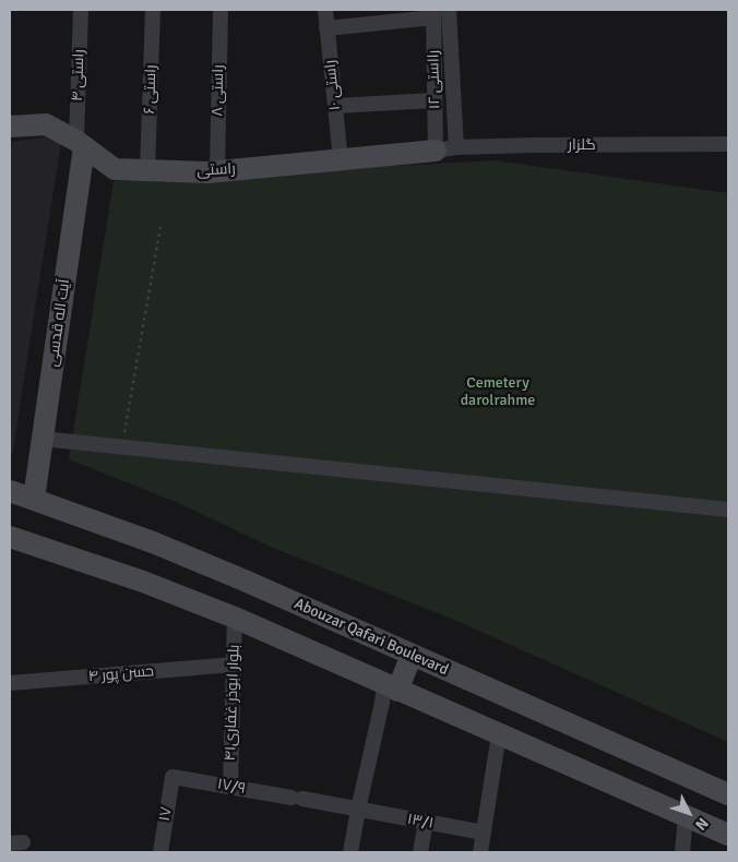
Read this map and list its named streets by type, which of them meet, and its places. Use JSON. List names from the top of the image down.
{
  "streets": {
    "main road": ["راستی", "آیت اله قدسی", "Abouzar Qafari Boulevard"],
    "street": [
      "راستی ۴",
      "۱۲ رااستی",
      "راستی ۱۰",
      "راستی ۶",
      "راستی ۸",
      "گلزار",
      "۴ حسن پور",
      "بلوار ابوذر غفاری۴۱",
      "۱۷/۹",
      "۱۷",
      "۱۳/۱"
    ]
  },
  "crossings": [
    ["راستی ۴", "راستی"],
    ["راستی ۴", "آیت اله قدسی"],
    ["۱۲ رااستی", "گلزار"],
    ["۱۲ رااستی", "راستی"],
    ["راستی ۱۰", "راستی"],
    ["راستی ۶", "راستی"],
    ["راستی ۸", "راستی"],
    ["گلزار", "راستی"],
    ["راستی", "آیت اله قدسی"],
    ["آیت اله قدسی", "Abouzar Qafari Boulevard"],
    ["۴ حسن پور", "بلوار ابوذر غفاری۴۱"],
    ["بلوار ابوذر غفاری۴۱", "۱۷/۹"],
    ["۱۷/۹", "۱۷"],
    ["۱۷/۹", "۱۳/۱"]
  ],
  "parks": ["Cemetery darolrahme"],
  "north": "bottom right"
}
